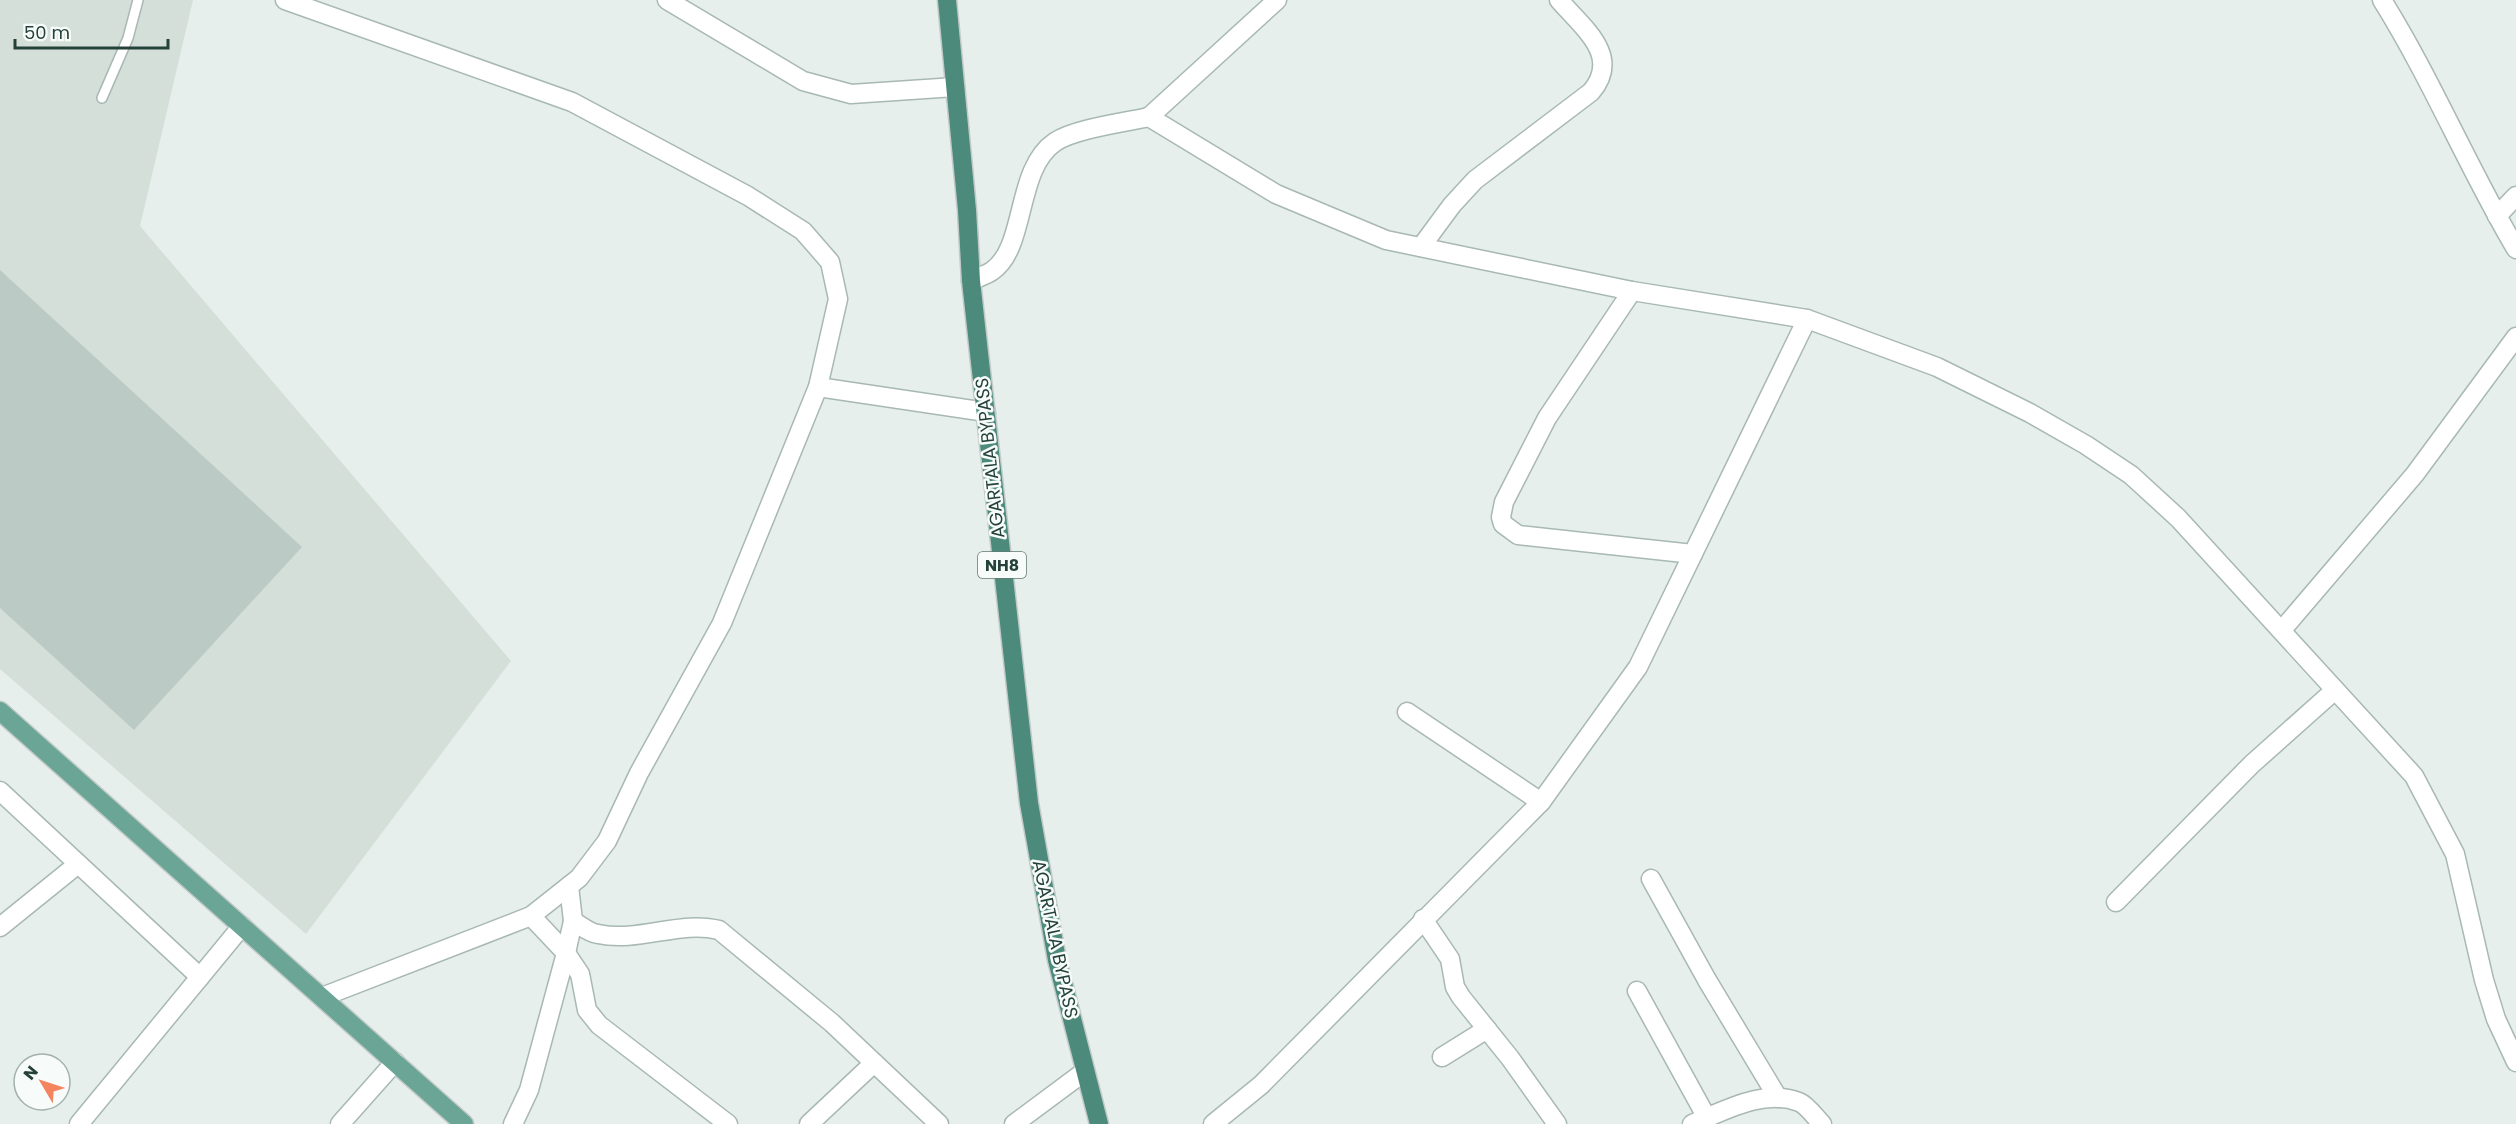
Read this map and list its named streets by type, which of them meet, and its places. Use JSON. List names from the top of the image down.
{
  "streets": {
    "highway": ["AGARTALA BYPASS", "NH8"]
  },
  "scale_bar": "50 m",
  "north": "top left"
}
